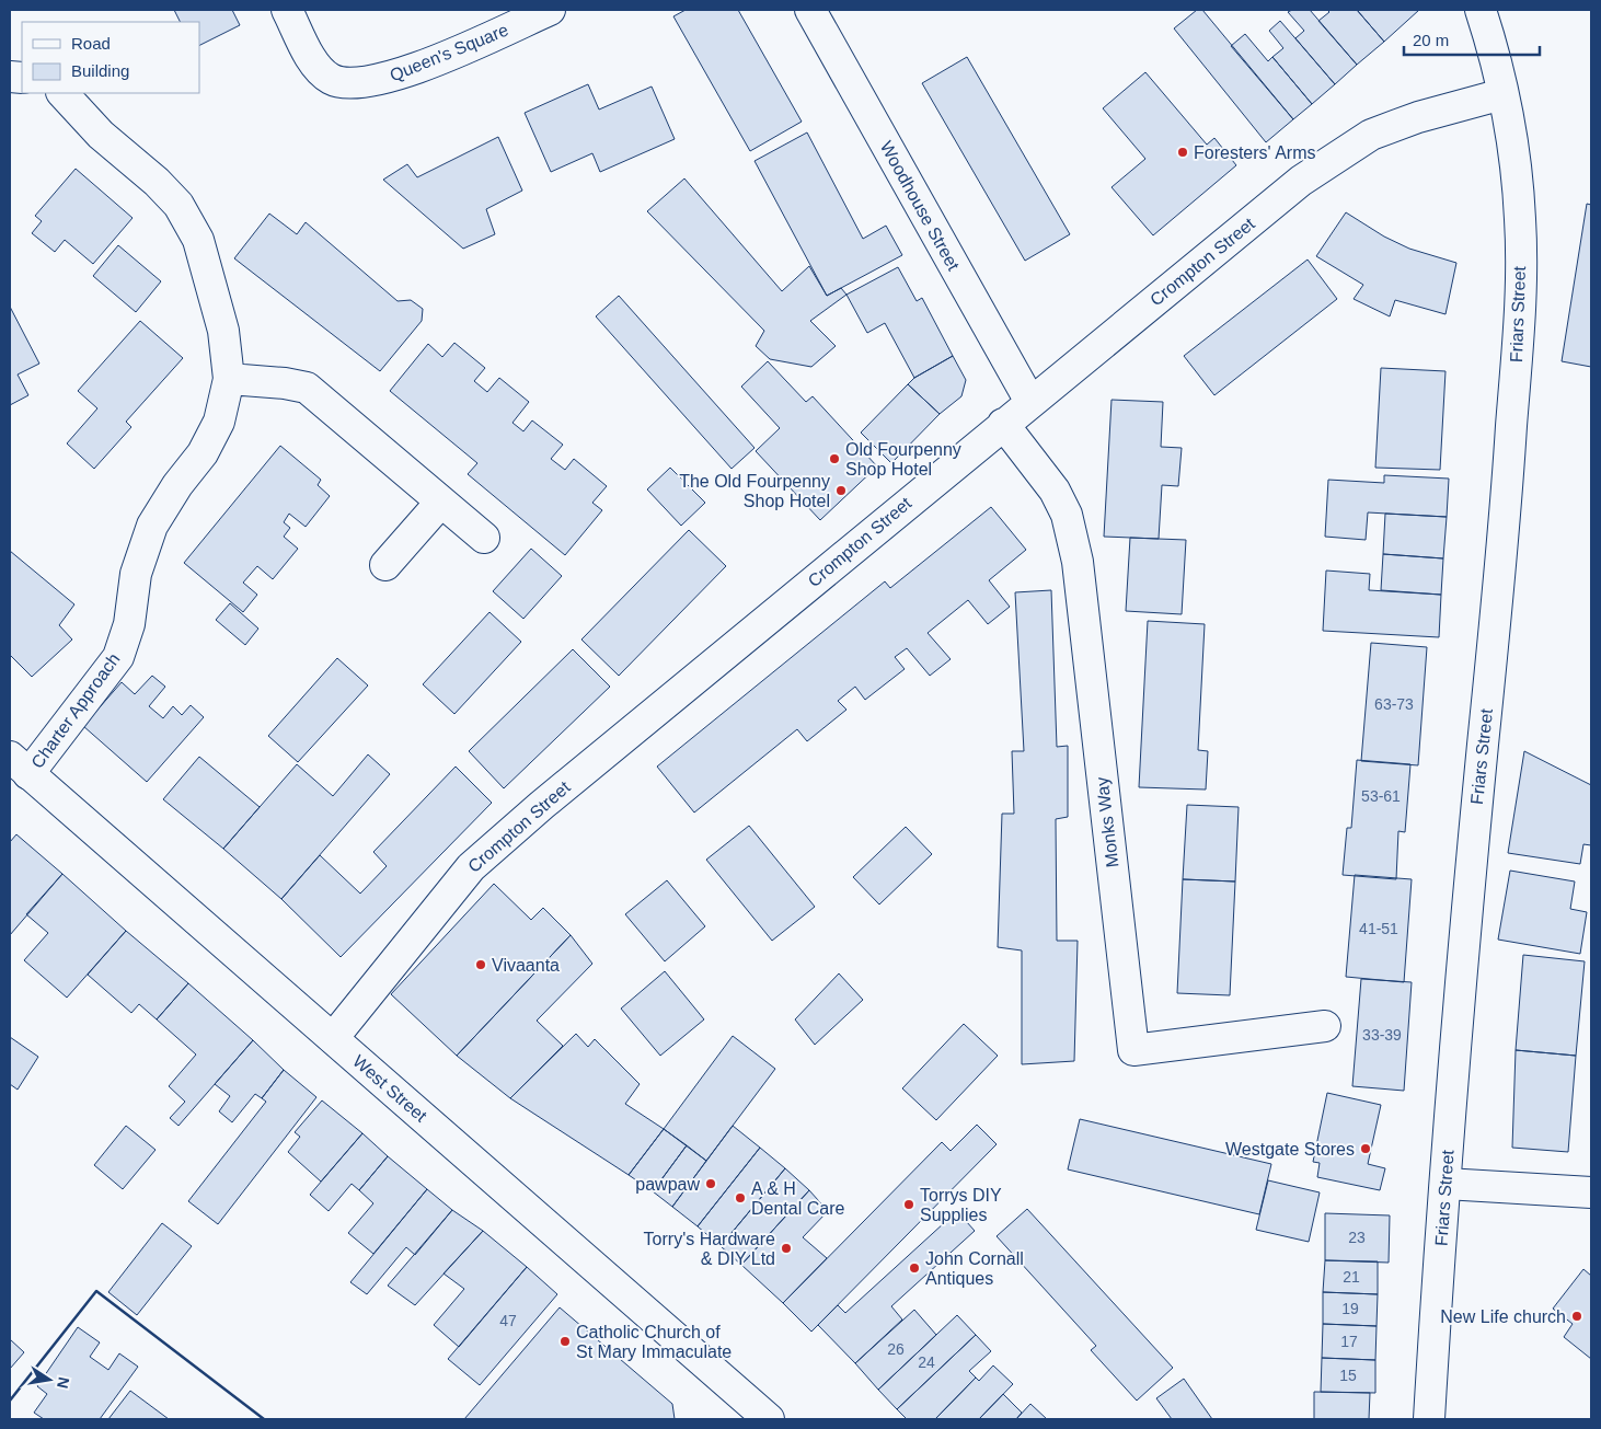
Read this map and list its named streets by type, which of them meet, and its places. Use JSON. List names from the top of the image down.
{
  "streets": {
    "street": [
      "Queen's Square",
      "Woodhouse Street",
      "Crompton Street",
      "Friars Street",
      "Charter Approach",
      "Monks Way",
      "West Street"
    ]
  },
  "crossings": [
    ["Woodhouse Street", "Crompton Street"],
    ["Crompton Street", "Friars Street"],
    ["Crompton Street", "Monks Way"],
    ["Crompton Street", "West Street"],
    ["Charter Approach", "West Street"]
  ],
  "places": [
    "Foresters' Arms",
    "Old Fourpenny Shop Hotel",
    "The Old Fourpenny Shop Hotel",
    "Vivaanta",
    "Westgate Stores",
    "pawpaw",
    "A & H Dental Care",
    "Torrys DIY Supplies",
    "Torry's Hardware & DIY Ltd",
    "John Cornall Antiques",
    "New Life church",
    "Catholic Church of St Mary Immaculate"
  ],
  "house_numbers": [
    "63-73",
    "53-61",
    "41-51",
    "33-39",
    "23",
    "21",
    "19",
    "47",
    "17",
    "26",
    "24",
    "15"
  ],
  "legend": ["Road", "Building"],
  "scale_bar": "20 m",
  "north": "right"
}
